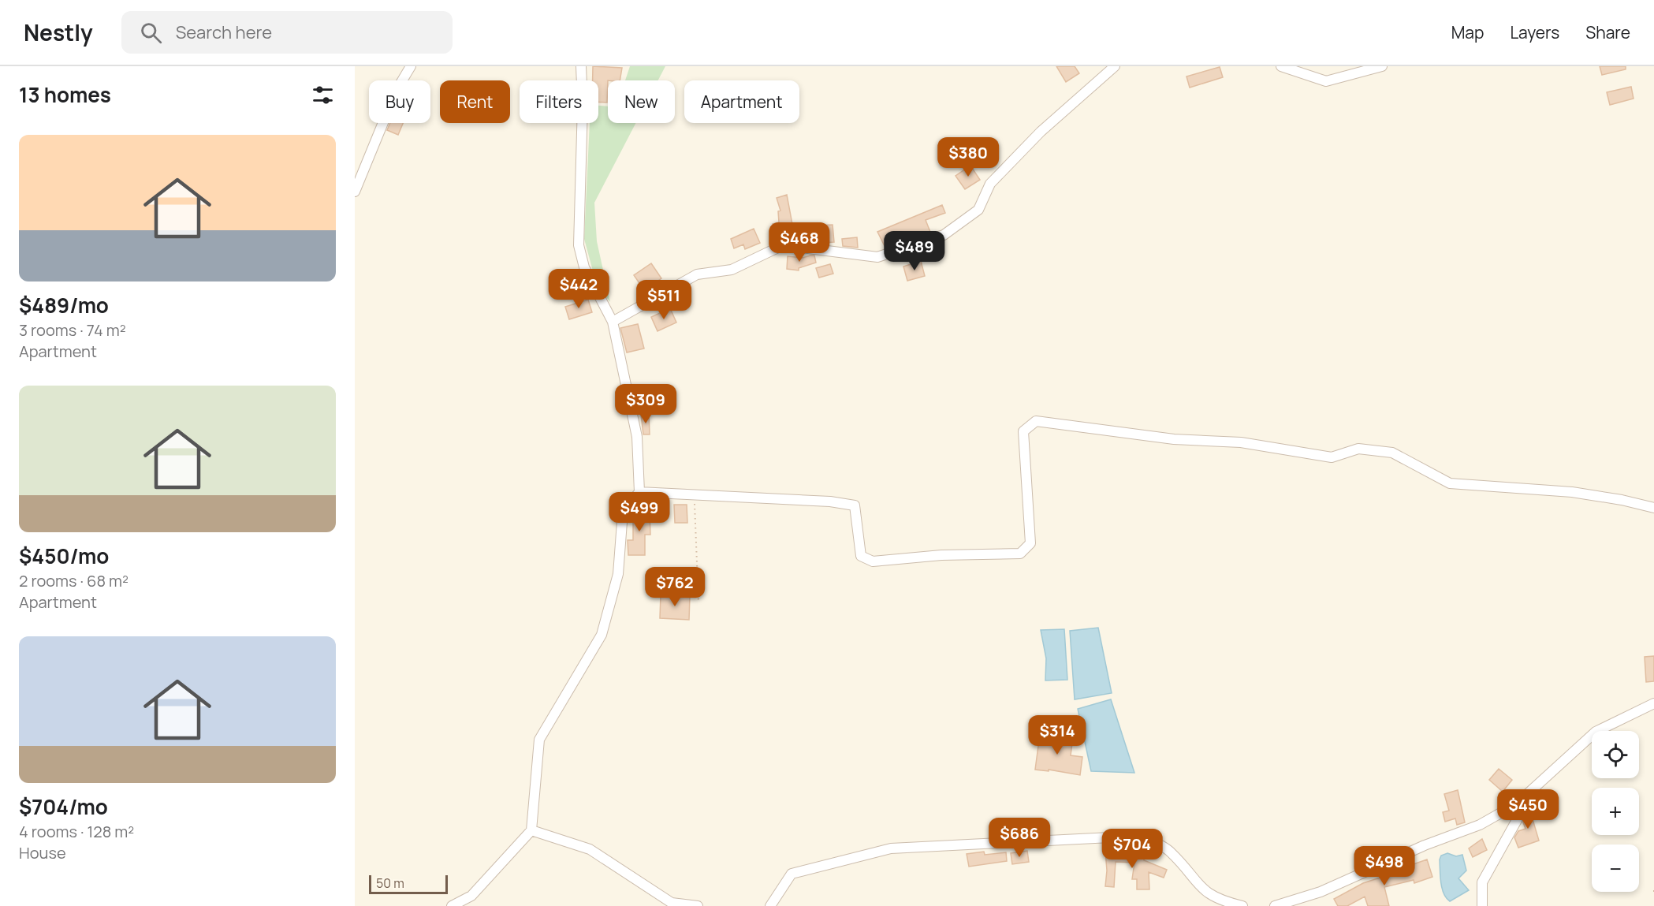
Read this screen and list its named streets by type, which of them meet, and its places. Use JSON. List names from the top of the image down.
{
  "scale_bar": "50 m",
  "page": {
    "header": "Nestly",
    "search": "Search here",
    "nav": ["Map", "Layers", "Share"],
    "heading": "13 homes",
    "chip": [
      "Buy",
      "Rent",
      "Filters",
      "New",
      "Apartment"
    ],
    "list": [
      {
        "name": "$489/mo",
        "note": "3 rooms · 74 m² · Apartment"
      },
      {
        "name": "$450/mo",
        "note": "2 rooms · 68 m² · Apartment"
      },
      {
        "name": "$704/mo",
        "note": "4 rooms · 128 m² · House"
      }
    ],
    "price": [
      "$380",
      "$468",
      "$489",
      "$442",
      "$511",
      "$309",
      "$499",
      "$762",
      "$314",
      "$450",
      "$686",
      "$704",
      "$498"
    ],
    "map_buttons": ["+", "−"],
    "scale": "50 m"
  }
}
